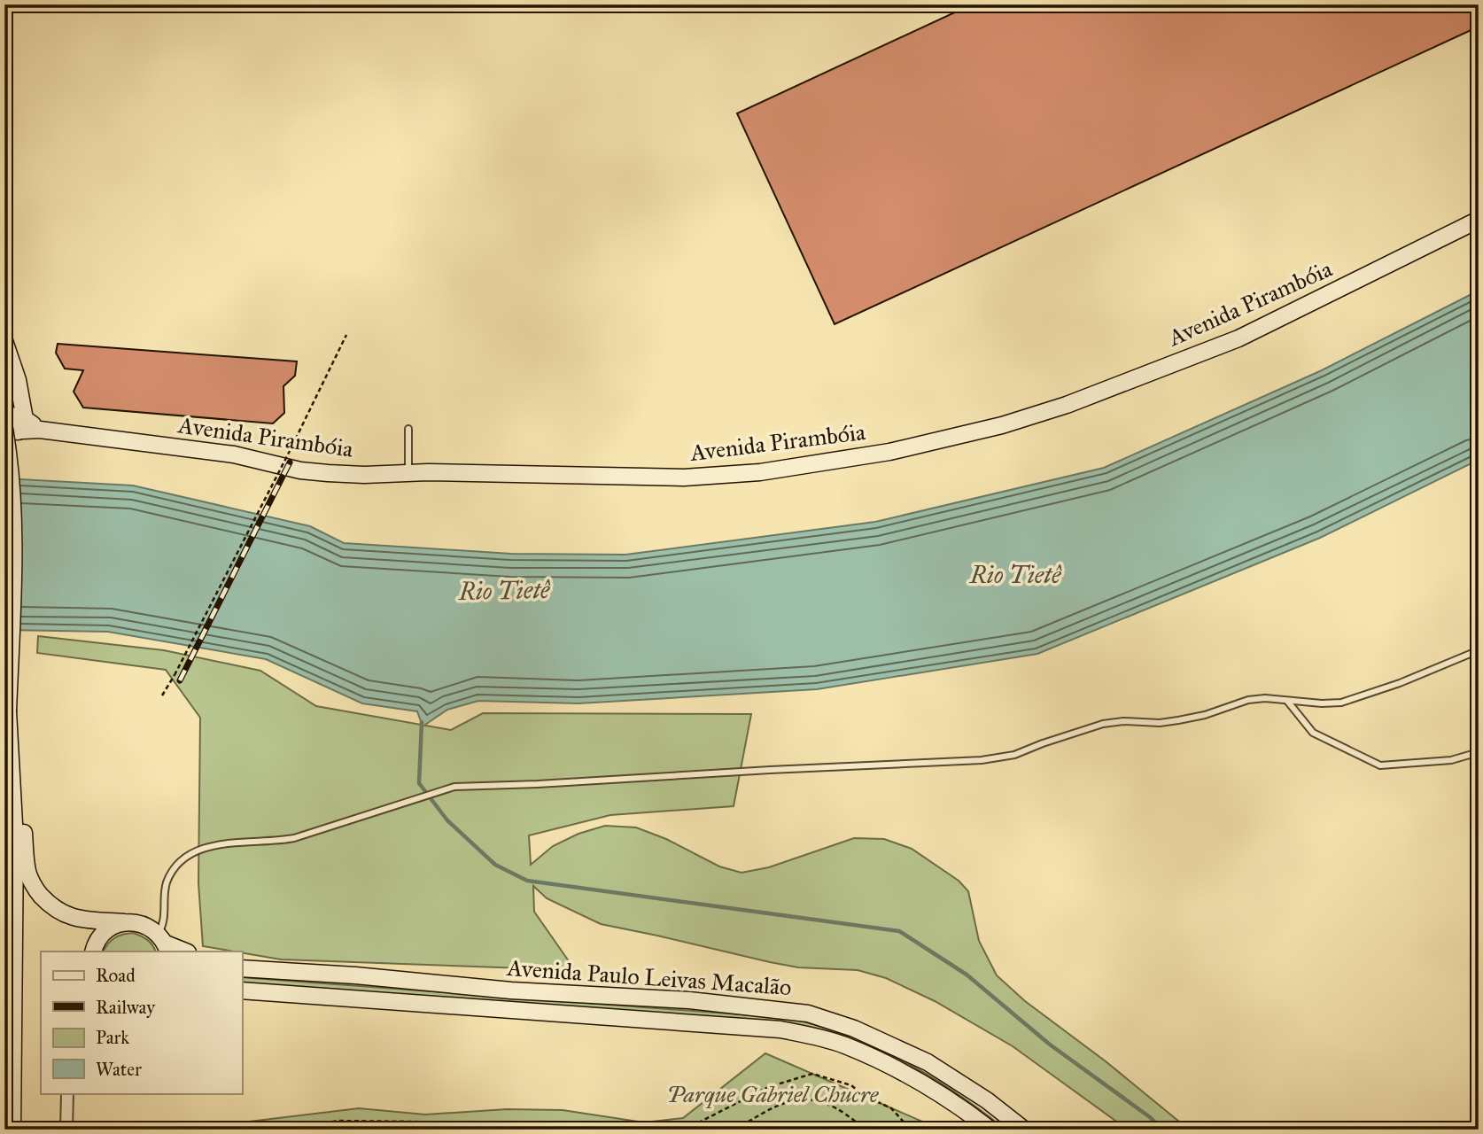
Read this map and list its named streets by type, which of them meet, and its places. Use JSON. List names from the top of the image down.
{
  "streets": {
    "main road": ["Avenida Pirambóia", "Avenida Paulo Leivas Macalão"]
  },
  "water": ["Rio Tietê"],
  "parks": ["Parque Gabriel Chucre"],
  "legend": [
    "Road",
    "Railway",
    "Park",
    "Water"
  ]
}
